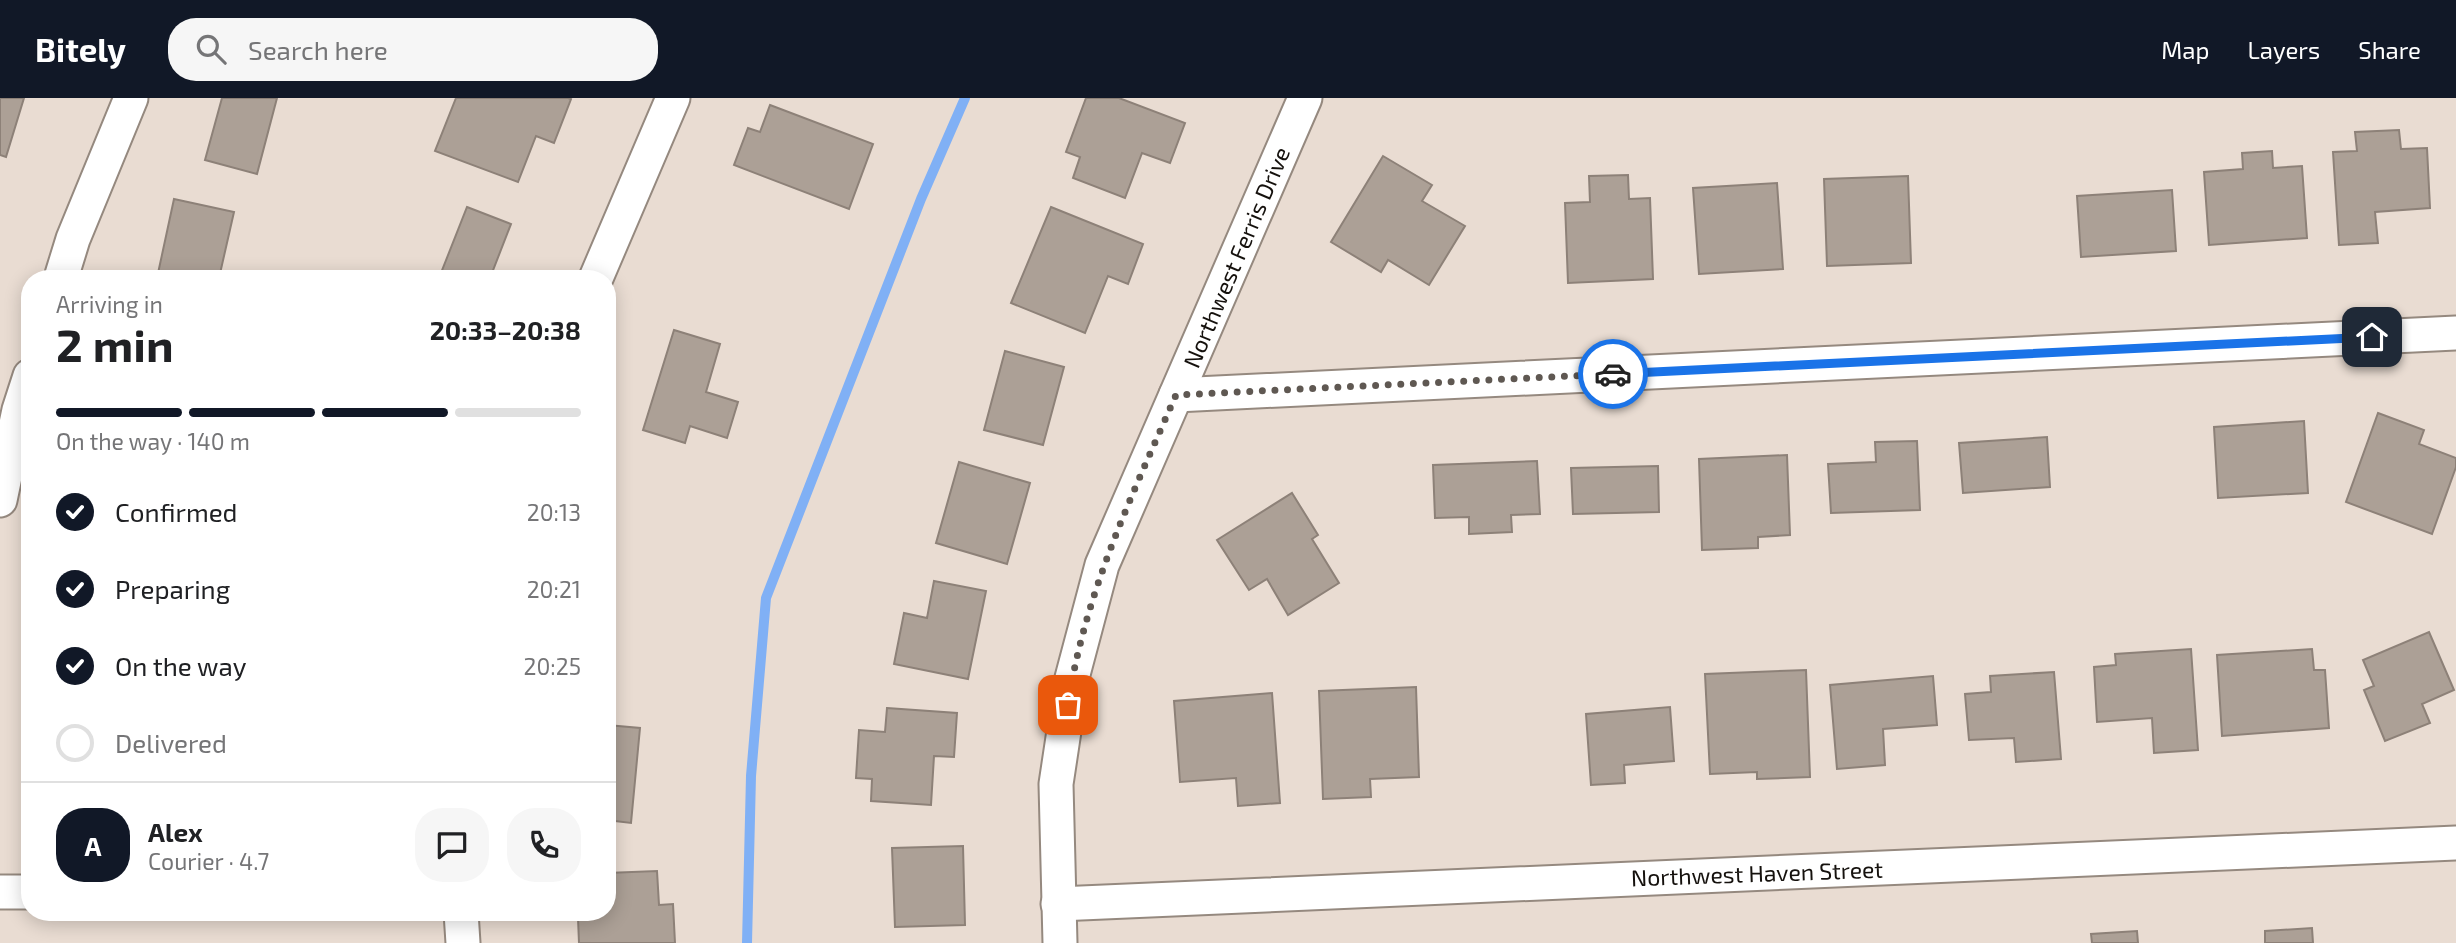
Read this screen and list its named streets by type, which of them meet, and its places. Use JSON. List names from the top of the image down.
{
  "streets": {
    "street": ["Northwest Ferris Drive", "Northwest Haven Street"]
  },
  "crossings": [
    ["Northwest Ferris Drive", "Northwest Haven Street"]
  ],
  "page": {
    "header": "Bitely",
    "search": "Search here",
    "nav": ["Map", "Layers", "Share"],
    "heading": ["2 min", "Arriving in", "20:33–20:38"],
    "panel": ["Alex", "Courier · 4.7"],
    "bar": "On the way · 140 m",
    "list": [
      ["Confirmed", "20:13"],
      ["Preparing", "20:21"],
      ["On the way", "20:25"],
      "Delivered"
    ],
    "round": "A"
  }
}
